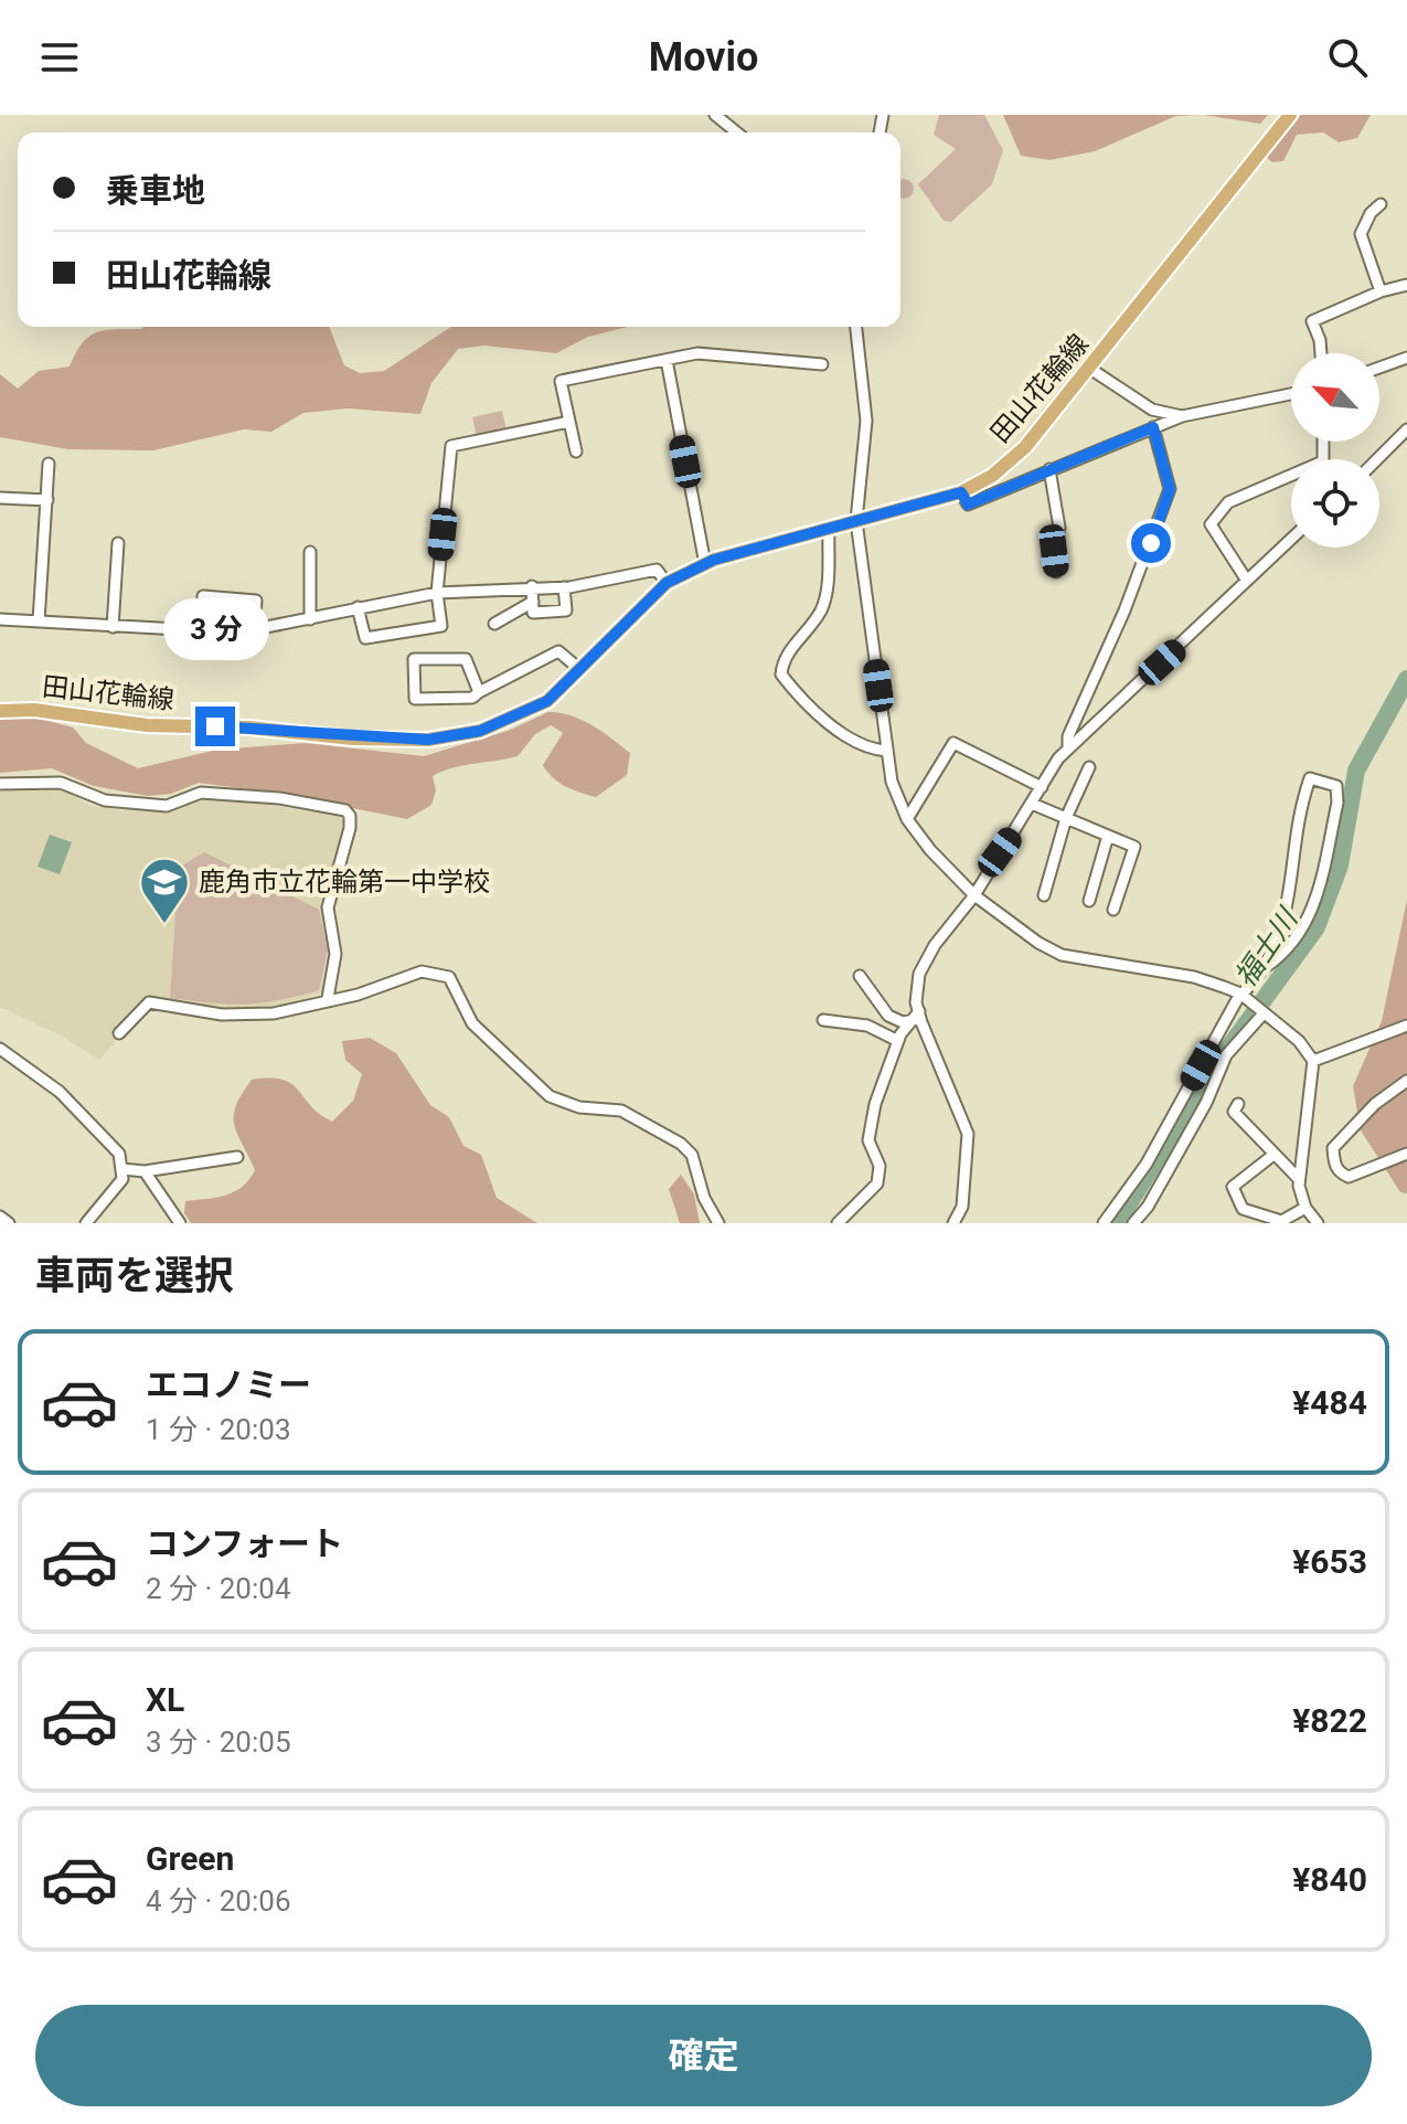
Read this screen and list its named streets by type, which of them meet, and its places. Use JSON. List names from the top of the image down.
{
  "streets": {
    "main road": ["田山花輪線"]
  },
  "water": ["福士川"],
  "places": {
    "school or university": ["鹿角市立花輪第一中学校"]
  },
  "north": "top left",
  "page": {
    "header": "Movio",
    "banner": ["乗車地", "田山花輪線"],
    "bubble": "3 分",
    "heading": "車両を選択",
    "list": [
      {
        "name": "エコノミー",
        "note": "1 分 · 20:03",
        "value": "¥484"
      },
      {
        "name": "コンフォート",
        "note": "2 分 · 20:04",
        "value": "¥653"
      },
      {
        "name": "XL",
        "note": "3 分 · 20:05",
        "value": "¥822"
      },
      {
        "name": "Green",
        "note": "4 分 · 20:06",
        "value": "¥840"
      }
    ],
    "buttons": "確定"
  }
}
